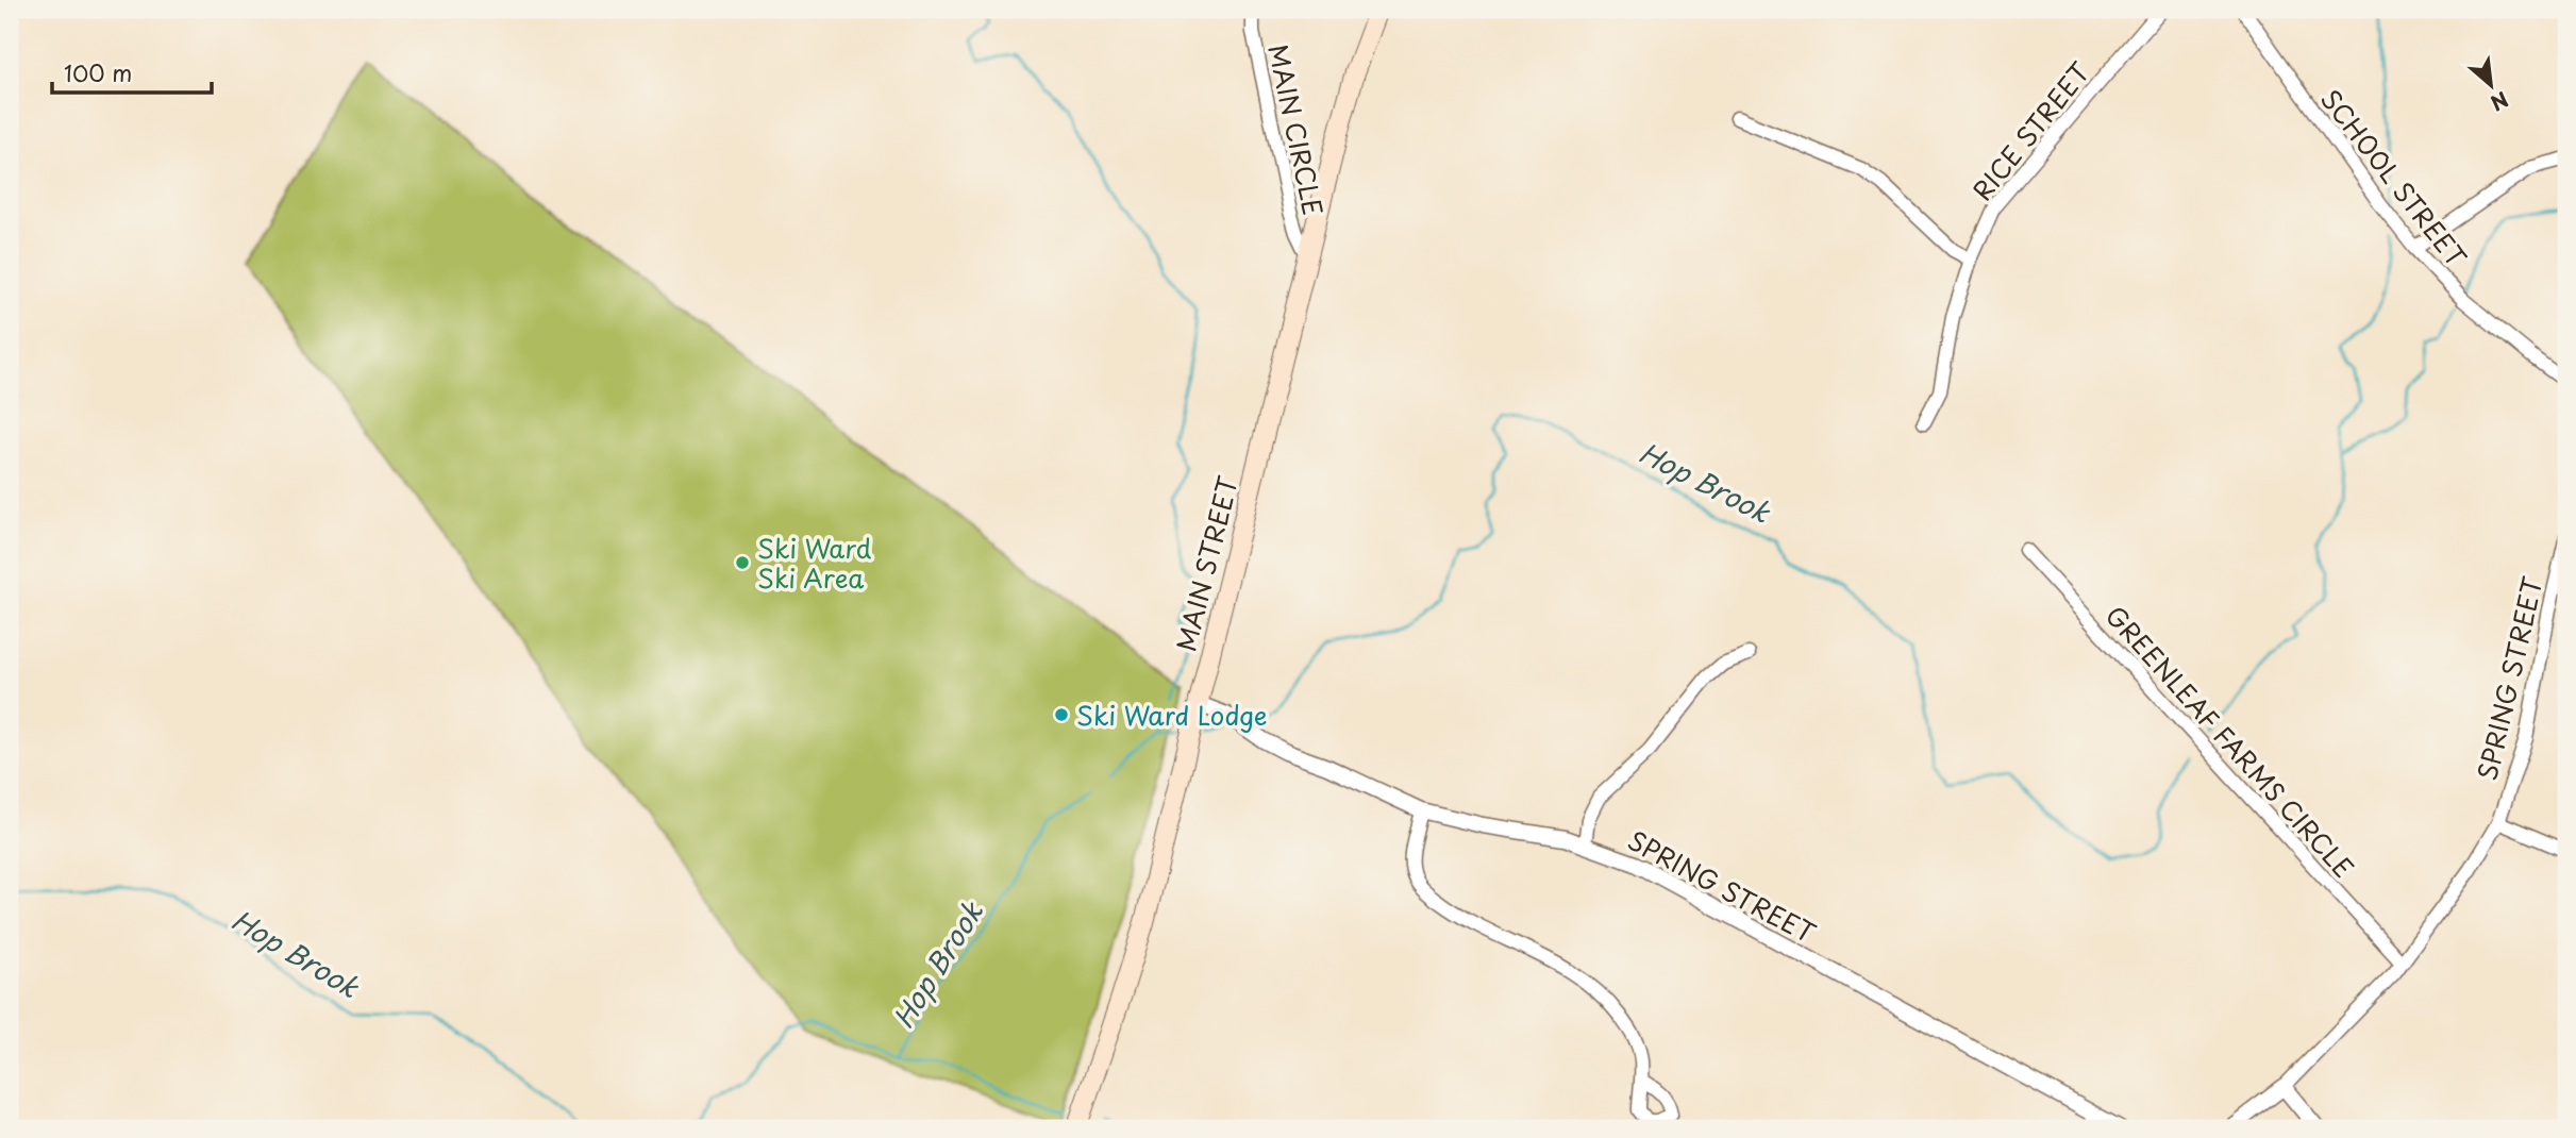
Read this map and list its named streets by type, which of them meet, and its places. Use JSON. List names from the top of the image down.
{
  "streets": {
    "main road": ["MAIN STREET"],
    "street": [
      "MAIN CIRCLE",
      "RICE STREET",
      "SCHOOL STREET",
      "SPRING STREET",
      "GREENLEAF FARMS CIRCLE"
    ]
  },
  "crossings": [
    ["MAIN CIRCLE", "MAIN STREET"],
    ["MAIN STREET", "SPRING STREET"],
    ["SPRING STREET", "GREENLEAF FARMS CIRCLE"]
  ],
  "water": ["Hop Brook"],
  "places": ["Ski Ward Ski Area", "Ski Ward Lodge"],
  "scale_bar": "100 m",
  "north": "bottom right"
}
